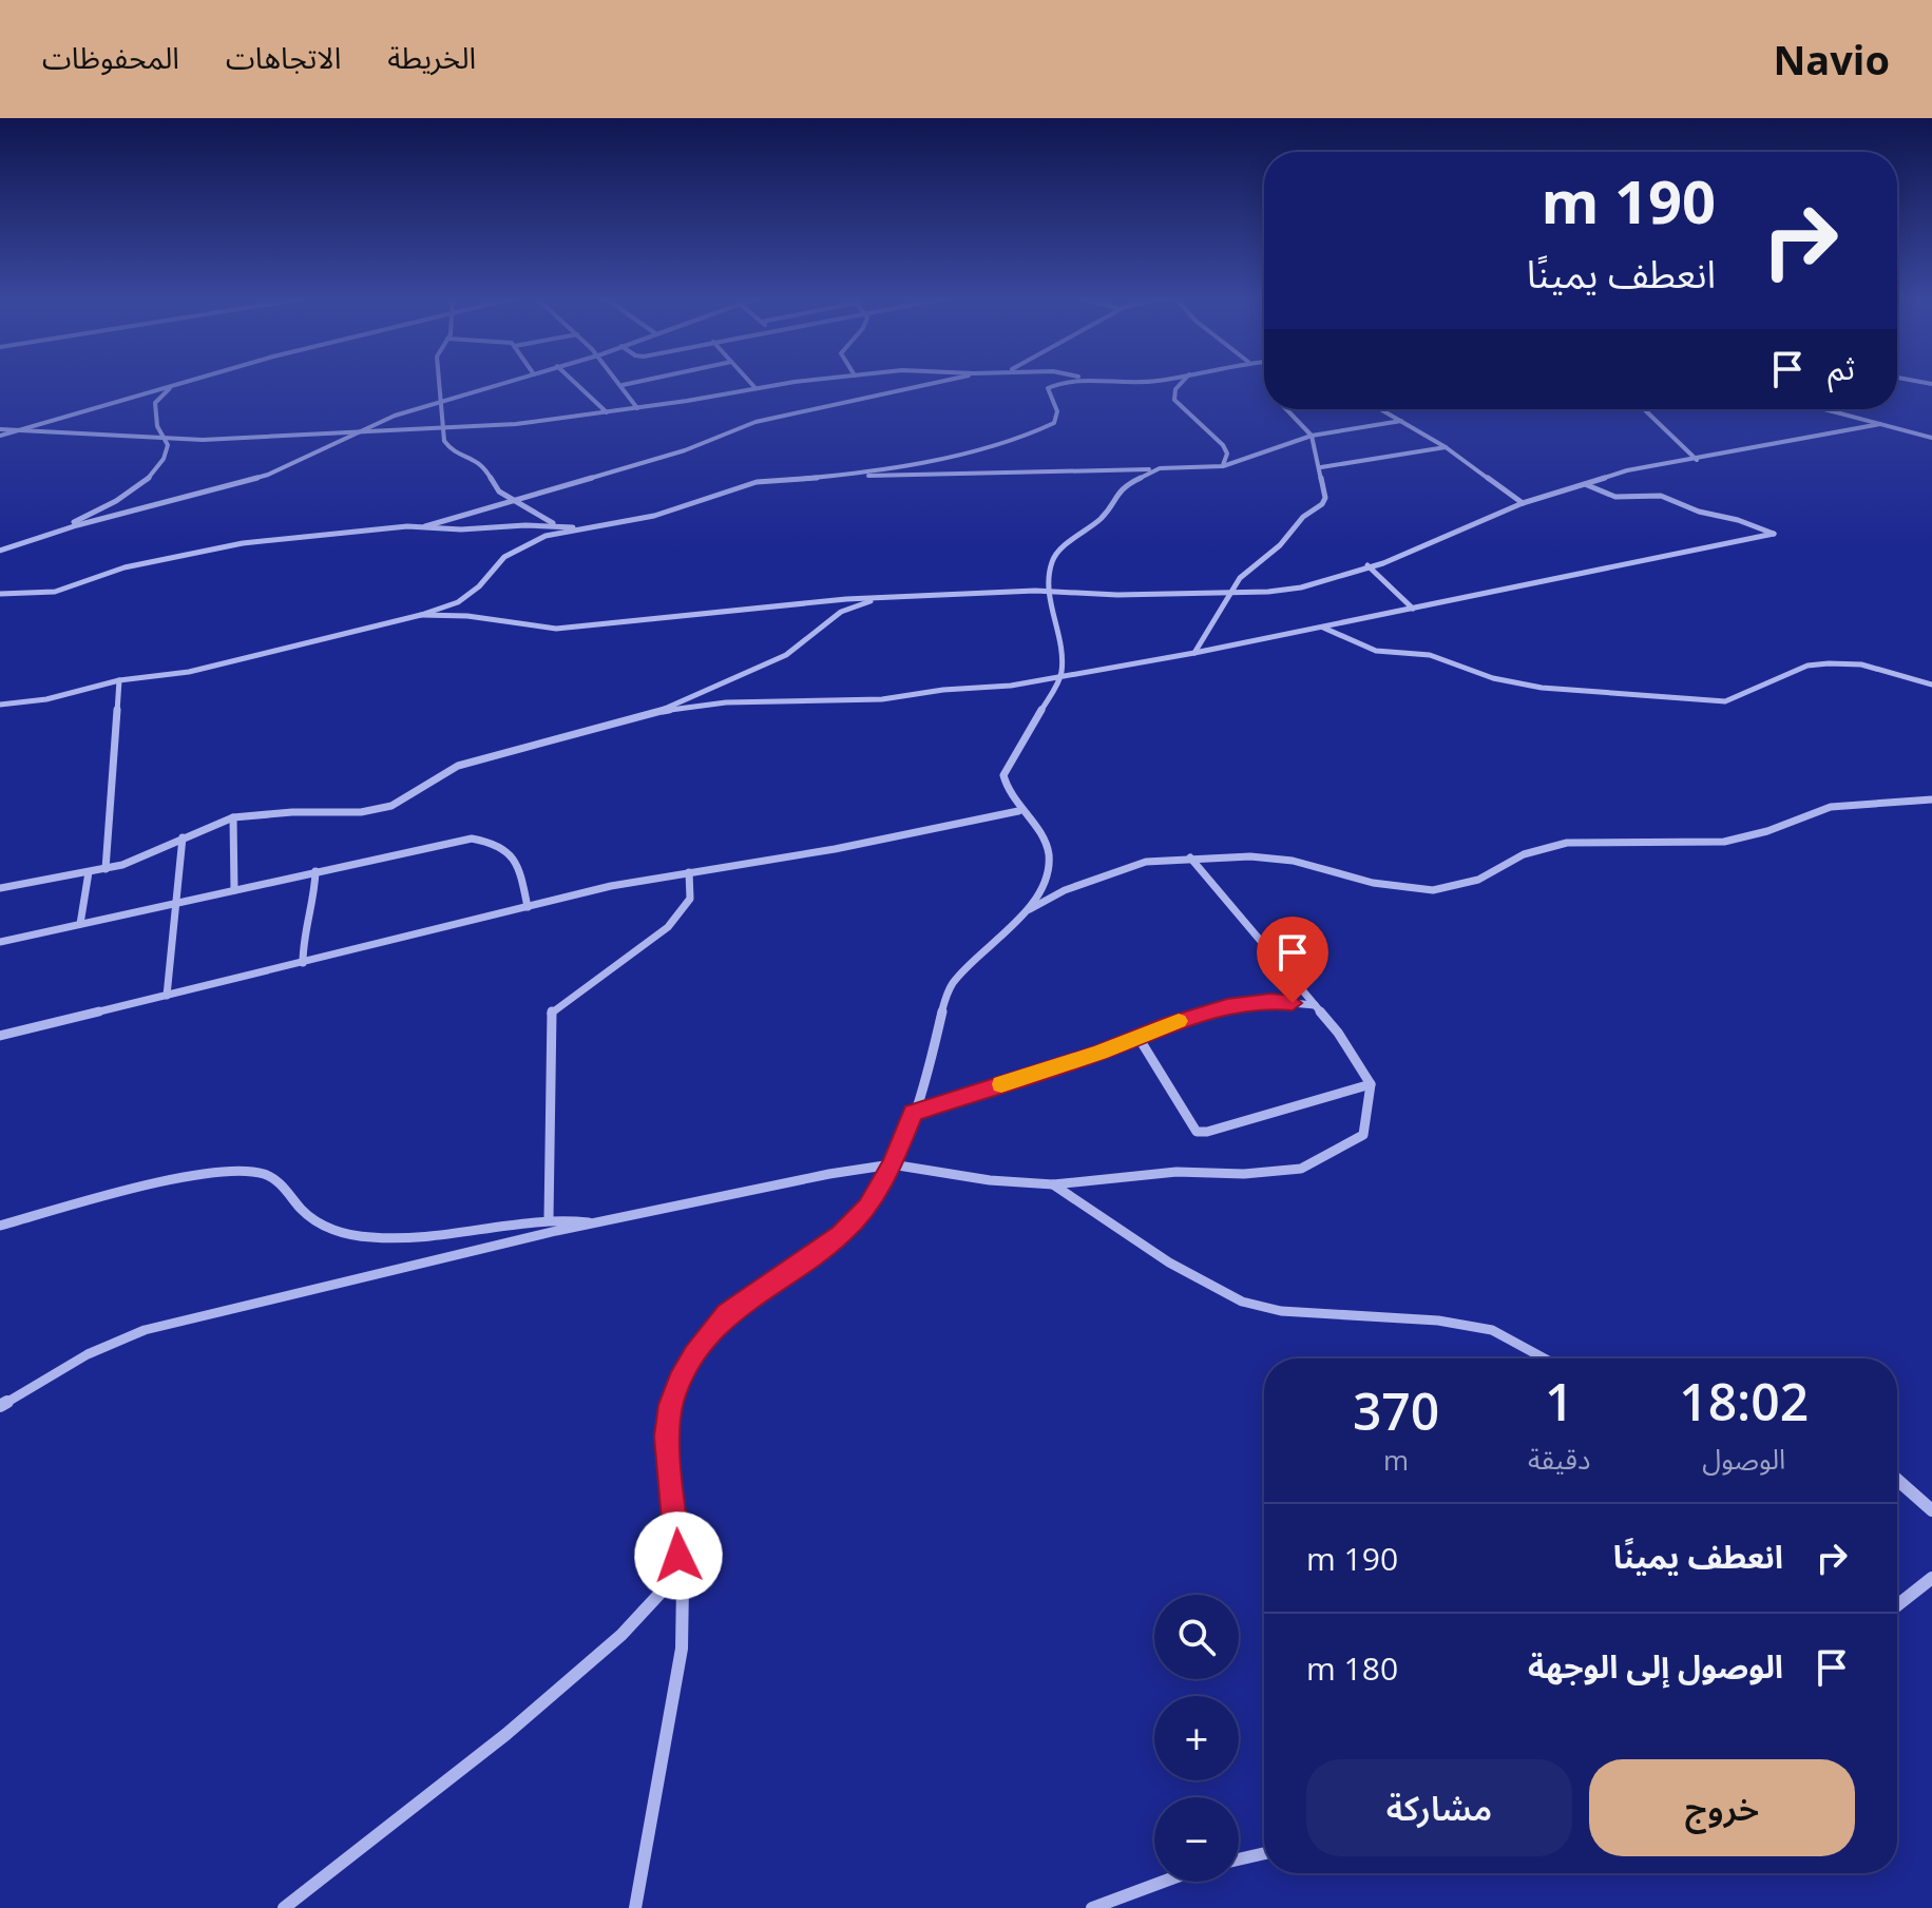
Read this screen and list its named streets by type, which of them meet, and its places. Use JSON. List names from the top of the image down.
{
  "page": {
    "header": "Navio",
    "nav": ["الخريطة", "الاتجاهات", "المحفوظات"],
    "turn": ["190 m", "انعطف يمينًا"],
    "then": "ثم",
    "eta": [
      "18:02",
      "الوصول",
      "1",
      "دقيقة",
      "370",
      "m"
    ],
    "list": [
      {
        "name": "انعطف يمينًا",
        "value": "190 m"
      },
      {
        "name": "الوصول إلى الوجهة",
        "value": "180 m"
      }
    ],
    "map_buttons": ["+", "−"],
    "buttons": ["خروج", "مشاركة"]
  }
}
